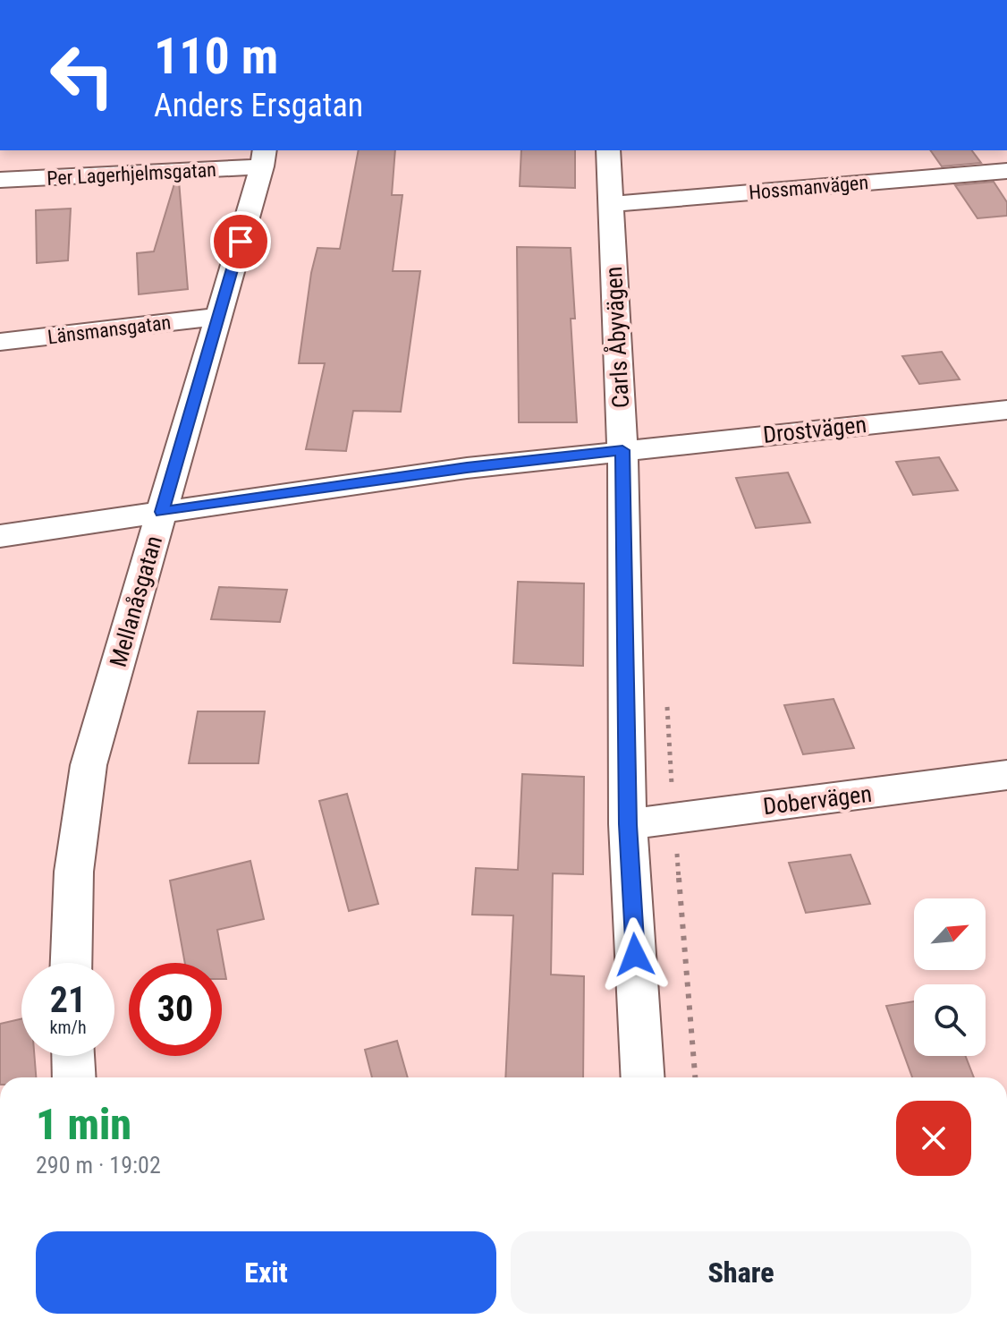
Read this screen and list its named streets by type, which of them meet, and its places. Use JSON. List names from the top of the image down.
{
  "streets": {
    "street": [
      "Per Lagerhjelmsgatan",
      "Hossmanvägen",
      "Länsmansgatan",
      "Carls Åbyvägen",
      "Drostvägen",
      "Mellanåsgatan",
      "Dobervägen"
    ]
  },
  "crossings": [
    ["Per Lagerhjelmsgatan", "Mellanåsgatan"],
    ["Hossmanvägen", "Carls Åbyvägen"],
    ["Länsmansgatan", "Mellanåsgatan"],
    ["Carls Åbyvägen", "Drostvägen"],
    ["Carls Åbyvägen", "Dobervägen"],
    ["Drostvägen", "Mellanåsgatan"]
  ],
  "north": "top right",
  "page": {
    "turn": ["110 m", "Anders Ersgatan"],
    "speed": "21 km/h",
    "limit": "30",
    "heading": ["1 min", "290 m · 19:02"],
    "buttons": ["Exit", "Share"]
  }
}
